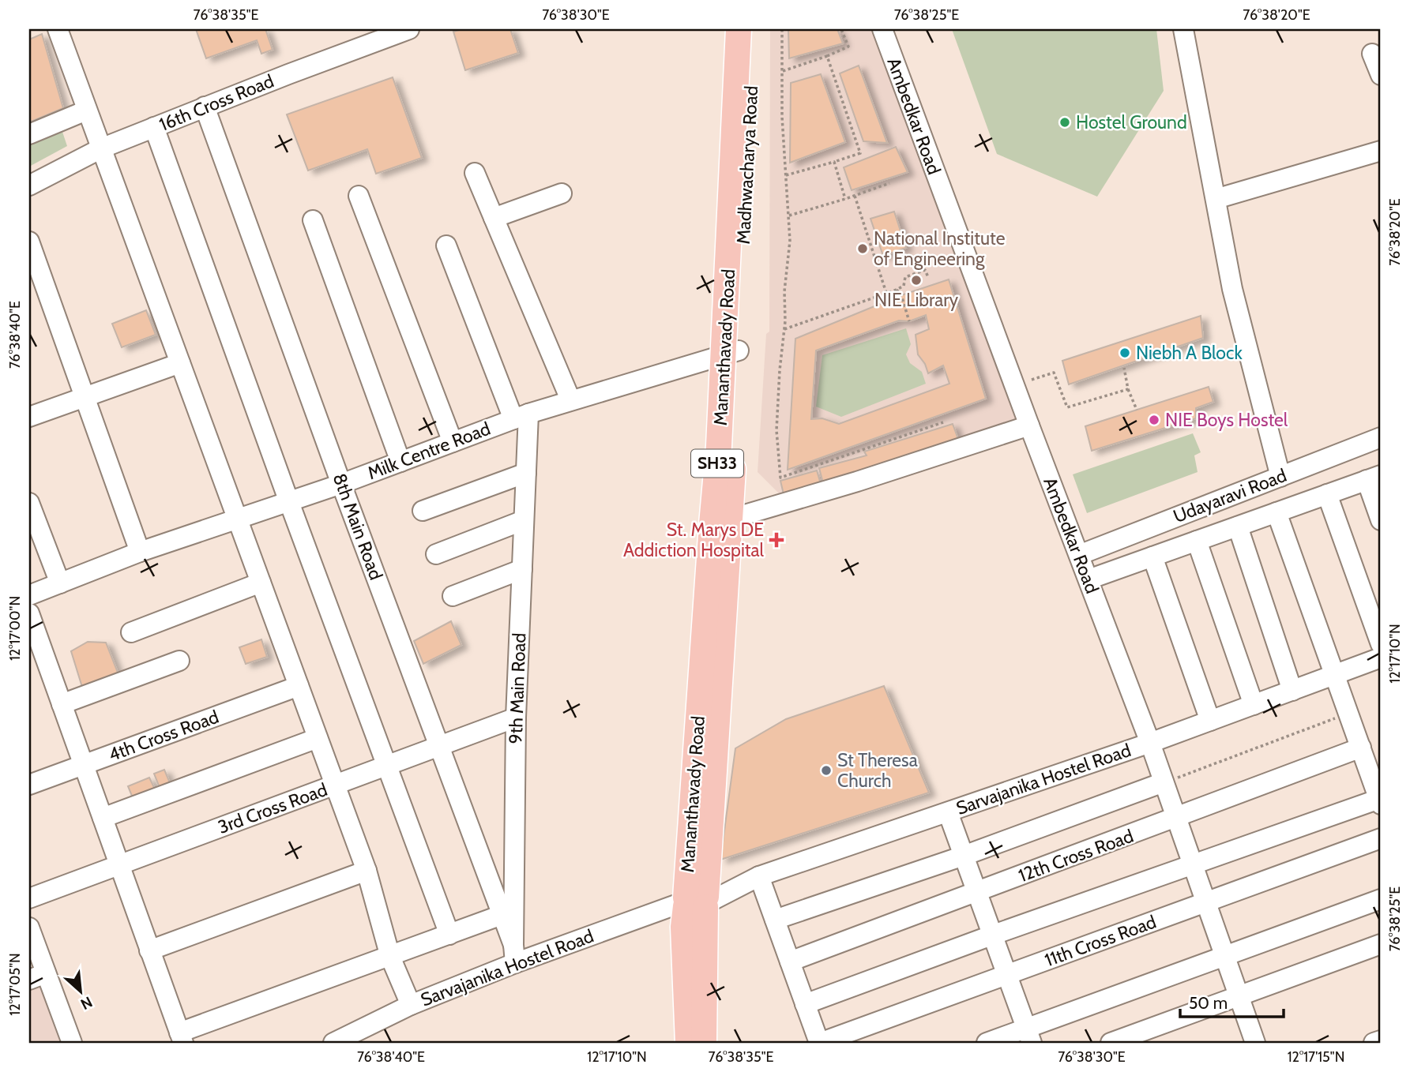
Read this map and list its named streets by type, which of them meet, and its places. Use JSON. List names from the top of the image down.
{
  "streets": {
    "main road": ["Madhwacharya Road", "Mananthavady Road", "SH33"],
    "street": [
      "16th Cross Road",
      "Ambedkar Road",
      "Milk Centre Road",
      "Udayaravi Road",
      "8th Main Road",
      "9th Main Road",
      "4th Cross Road",
      "Sarvajanika Hostel Road",
      "3rd Cross Road",
      "12th Cross Road",
      "11th Cross Road"
    ]
  },
  "crossings": [
    ["16th Cross Road", "8th Main Road"],
    ["Ambedkar Road", "Udayaravi Road"],
    ["Ambedkar Road", "Sarvajanika Hostel Road"],
    ["Ambedkar Road", "12th Cross Road"],
    ["Ambedkar Road", "11th Cross Road"],
    ["Madhwacharya Road", "Mananthavady Road"],
    ["Madhwacharya Road", "Milk Centre Road"],
    ["Mananthavady Road", "Milk Centre Road"],
    ["Mananthavady Road", "Sarvajanika Hostel Road"],
    ["Milk Centre Road", "8th Main Road"],
    ["Milk Centre Road", "9th Main Road"],
    ["8th Main Road", "9th Main Road"],
    ["8th Main Road", "Sarvajanika Hostel Road"],
    ["8th Main Road", "3rd Cross Road"],
    ["9th Main Road", "Sarvajanika Hostel Road"],
    ["9th Main Road", "3rd Cross Road"]
  ],
  "places": {
    "other": [
      "Hostel Ground",
      "National Institute of Engineering",
      "NIE Library",
      "Niebh A Block",
      "NIE Boys Hostel",
      "St Theresa Church"
    ],
    "health": ["St. Marys DE Addiction Hospital"]
  },
  "scale_bar": "50 m",
  "north": "bottom right",
  "coordinates": [
    "76°38'35\"E",
    "76°38'30\"E",
    "76°38'25\"E",
    "76°38'20\"E",
    "76°38'40\"E",
    "12°17'00\"N",
    "12°17'10\"N",
    "12°17'05\"N",
    "12°17'15\"N"
  ]
}
